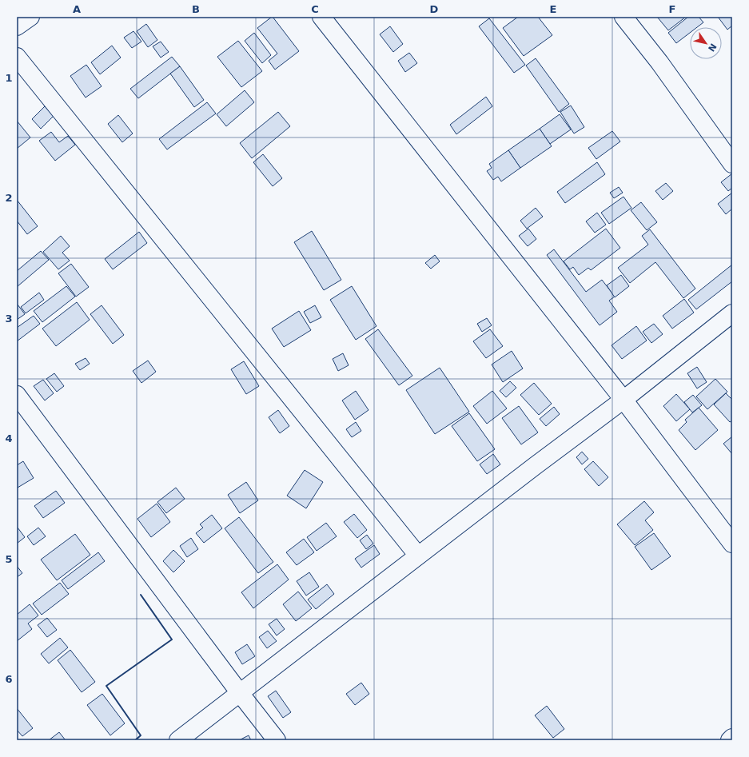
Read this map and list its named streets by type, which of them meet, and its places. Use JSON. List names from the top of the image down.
{
  "north": "bottom right",
  "grid": {
    "columns": [
      "A",
      "B",
      "C",
      "D",
      "E",
      "F"
    ],
    "rows": [
      "1",
      "2",
      "3",
      "4",
      "5",
      "6"
    ]
  }
}
